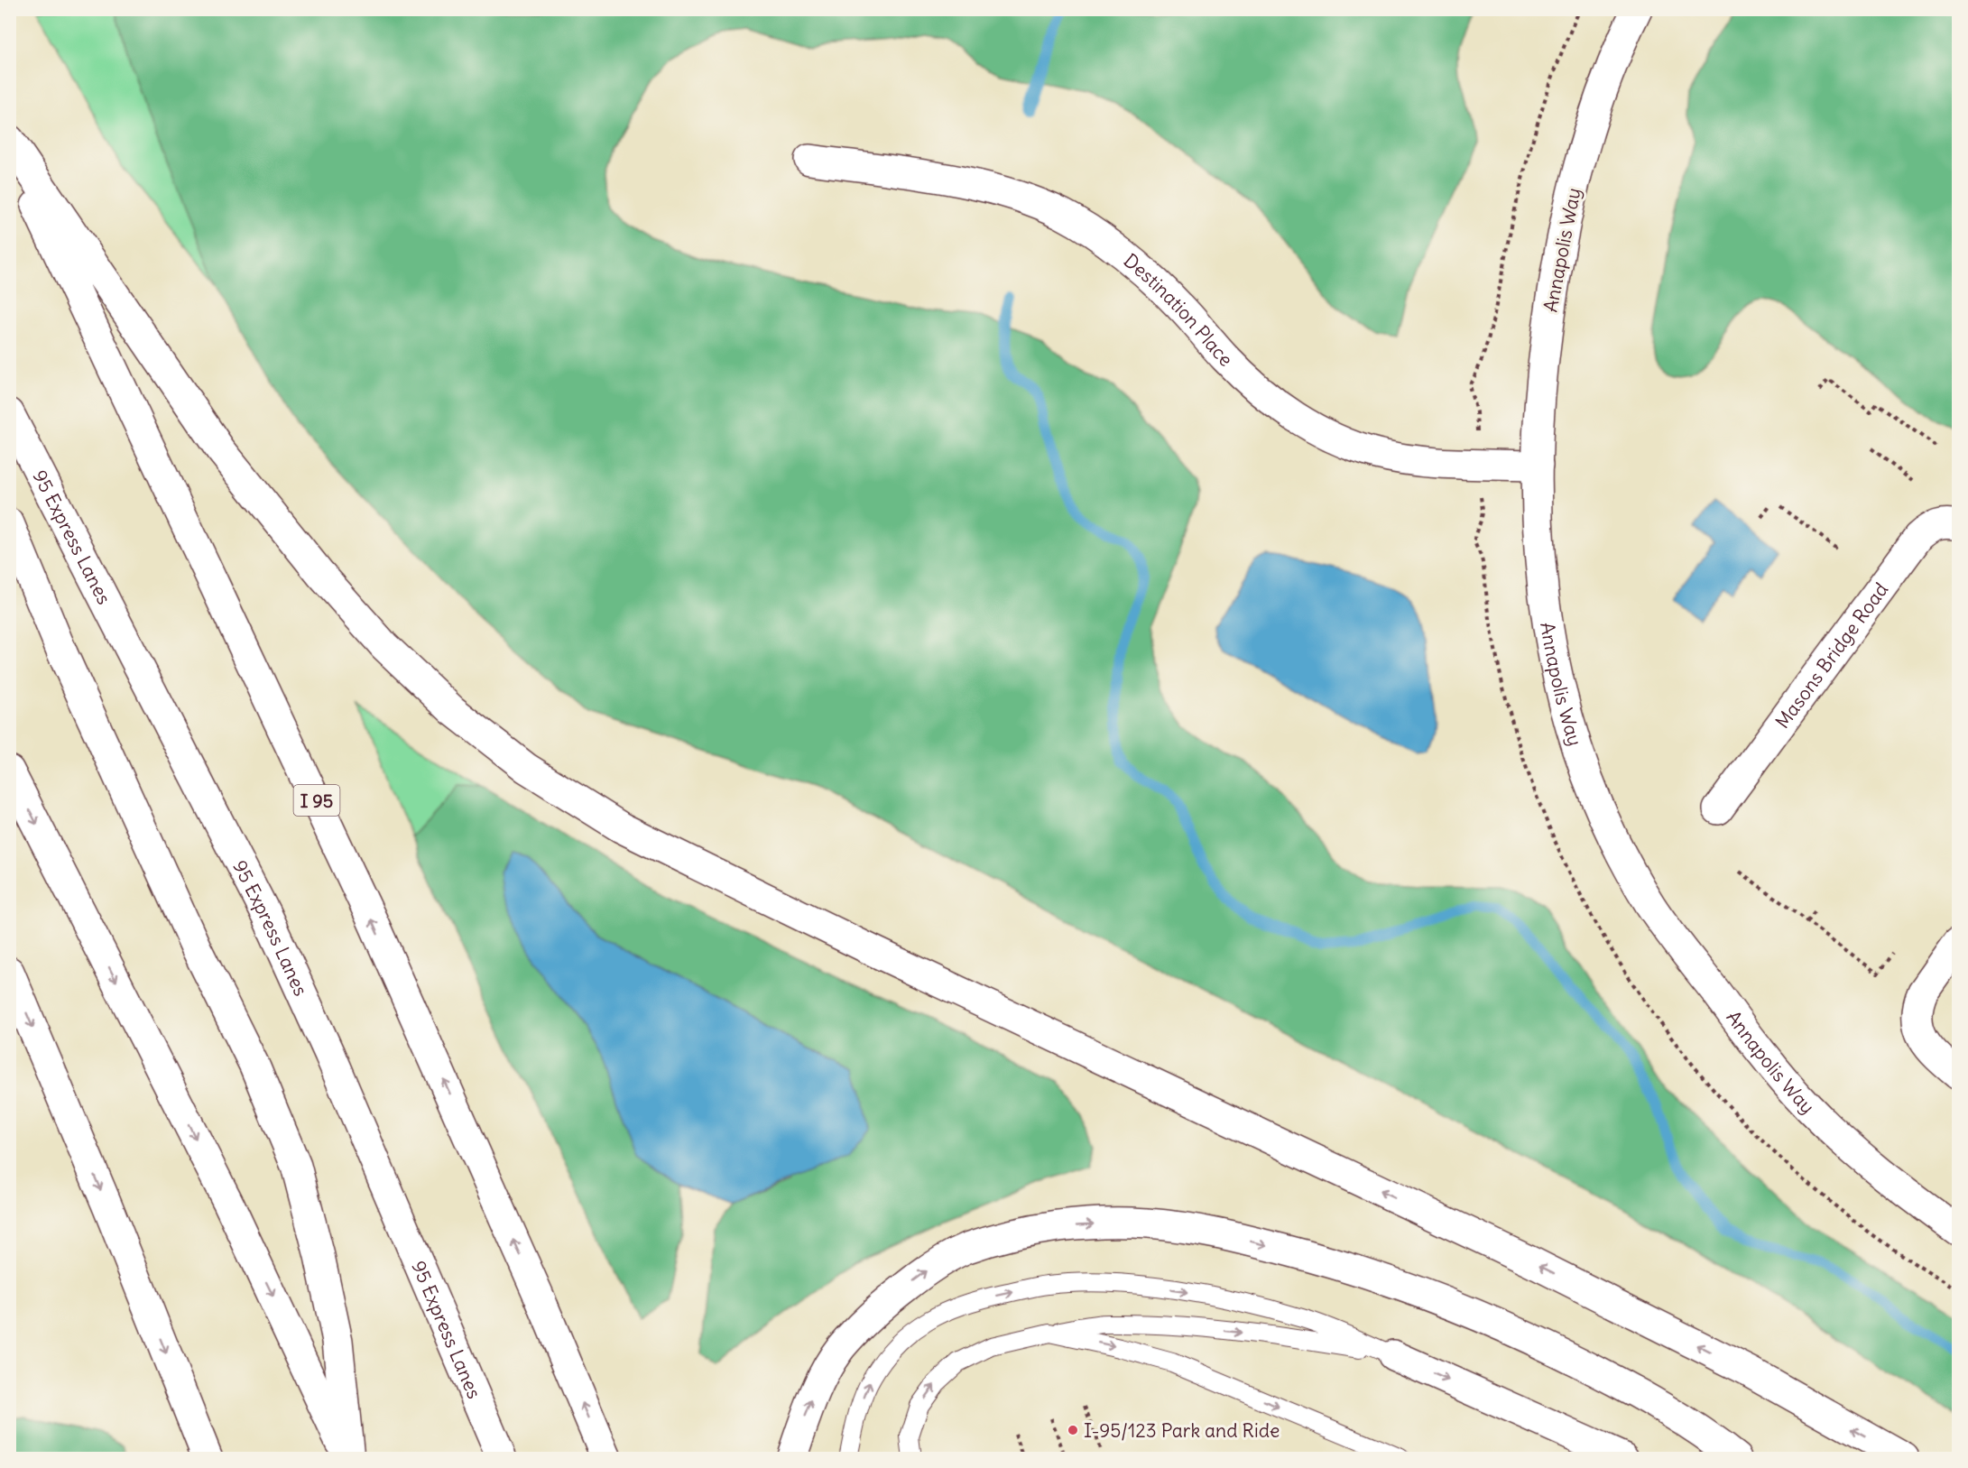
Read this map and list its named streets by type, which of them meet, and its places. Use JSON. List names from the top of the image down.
{
  "streets": {
    "main road": [
      "Annapolis Way",
      "Destination Place",
      "95 Express Lanes",
      "Masons Bridge Road",
      "I 95"
    ]
  },
  "crossings": [
    ["Annapolis Way", "Destination Place"]
  ],
  "places": ["I-95/123 Park and Ride"]
}
